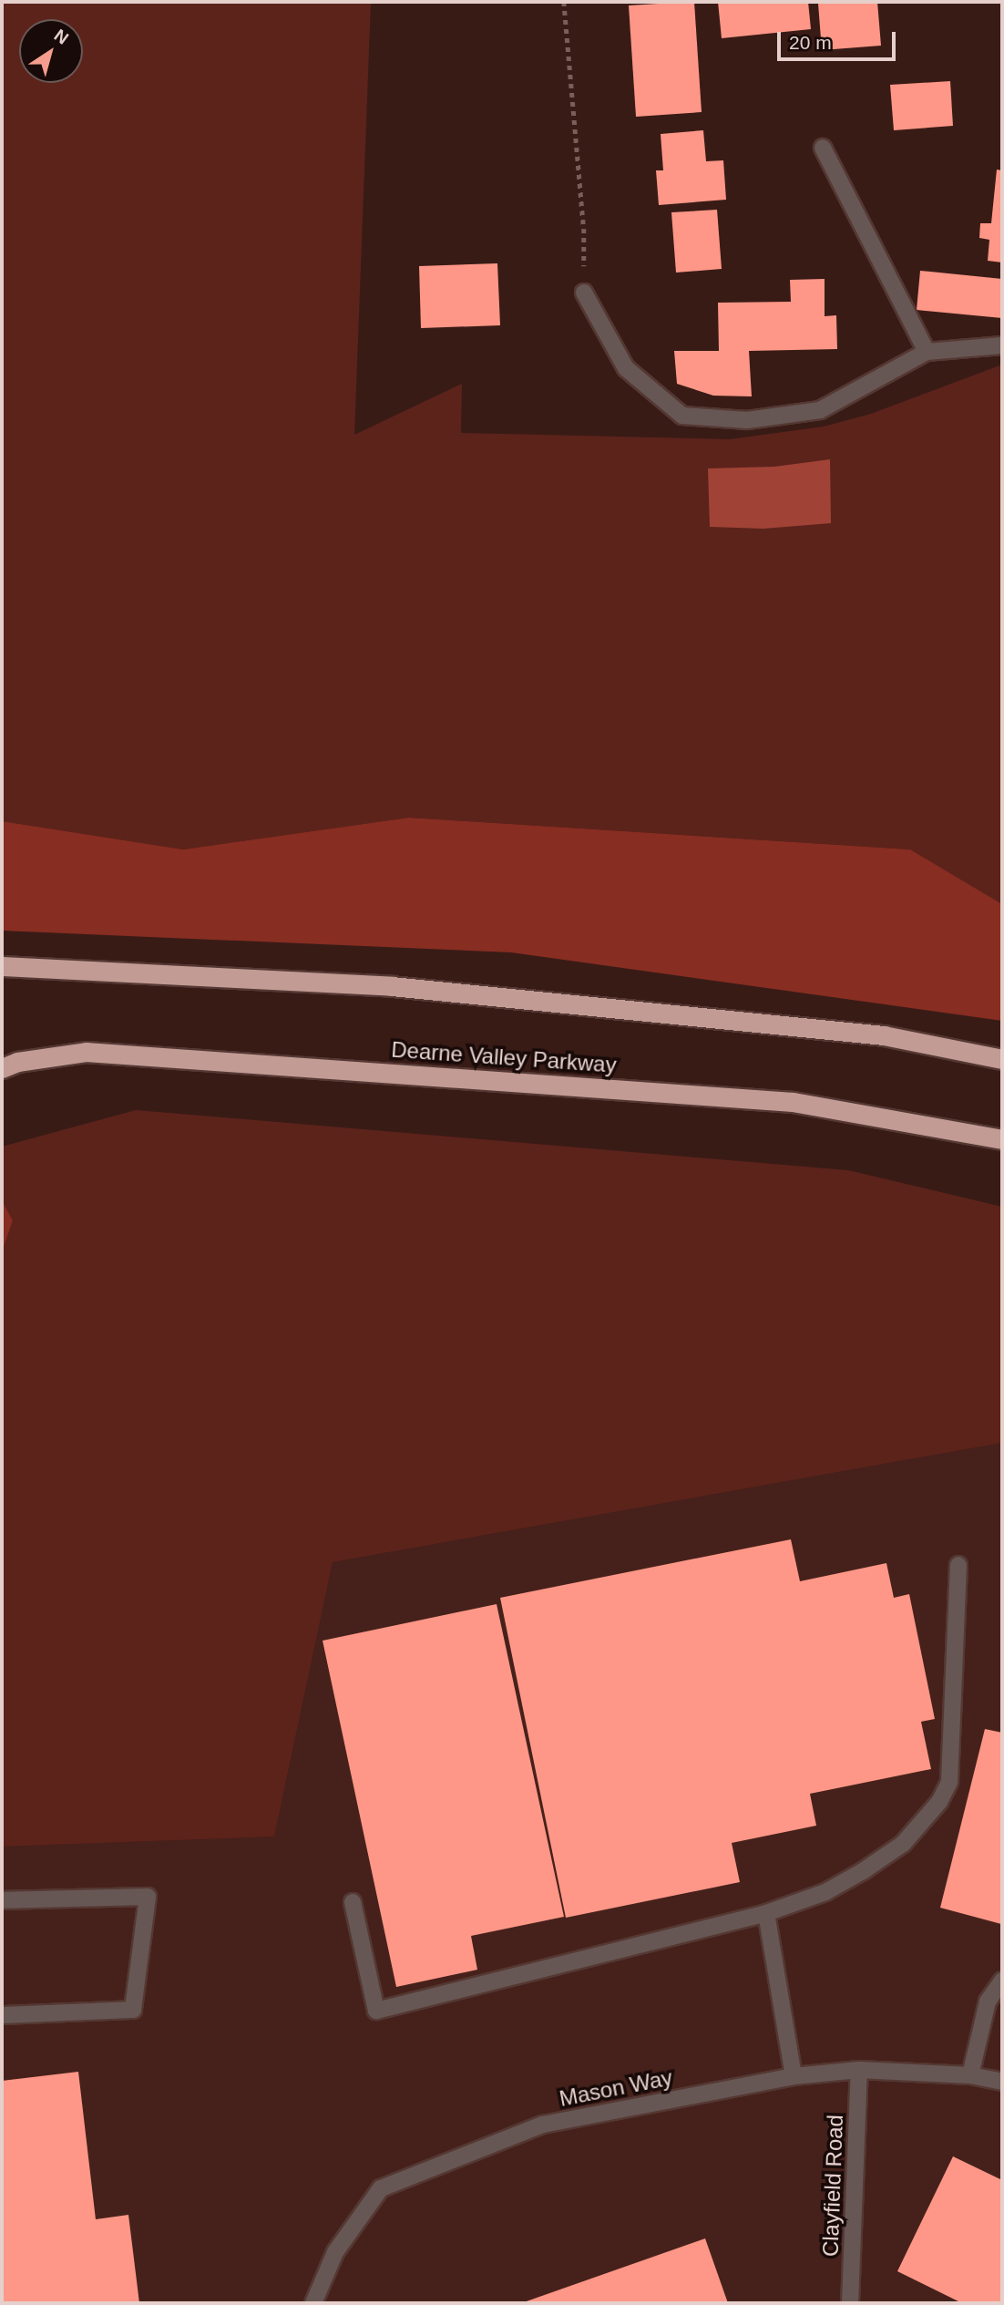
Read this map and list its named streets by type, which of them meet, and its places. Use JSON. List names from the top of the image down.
{
  "streets": {
    "highway": ["Dearne Valley Parkway"],
    "street": ["Mason Way", "Clayfield Road"]
  },
  "crossings": [
    ["Mason Way", "Clayfield Road"]
  ],
  "scale_bar": "20 m",
  "north": "top right"
}
